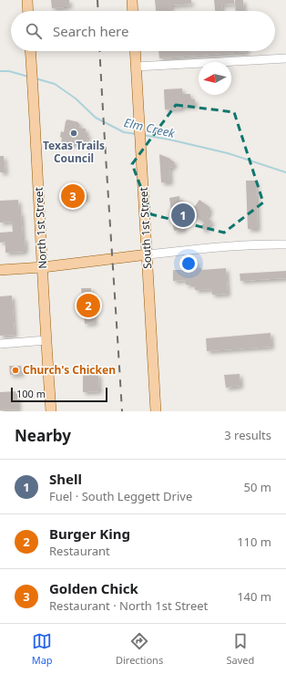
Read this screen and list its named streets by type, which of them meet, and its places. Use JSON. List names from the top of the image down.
{
  "streets": {
    "main road": ["North 1st Street", "South 1st Street"]
  },
  "water": ["Elm Creek"],
  "places": ["Texas Trails Council", "Church's Chicken"],
  "scale_bar": "100 m",
  "north": "left",
  "page": {
    "search": "Search here",
    "pins": ["3", "1", "2"],
    "scale": "100 m",
    "heading": ["Nearby", "3 results"],
    "list": [
      {
        "mark": "1",
        "name": "Shell",
        "note": "Fuel · South Leggett Drive",
        "value": "50 m"
      },
      {
        "mark": "2",
        "name": "Burger King",
        "note": "Restaurant",
        "value": "110 m"
      },
      {
        "mark": "3",
        "name": "Golden Chick",
        "note": "Restaurant · North 1st Street",
        "value": "140 m"
      }
    ],
    "nav": ["Map", "Directions", "Saved"]
  }
}
